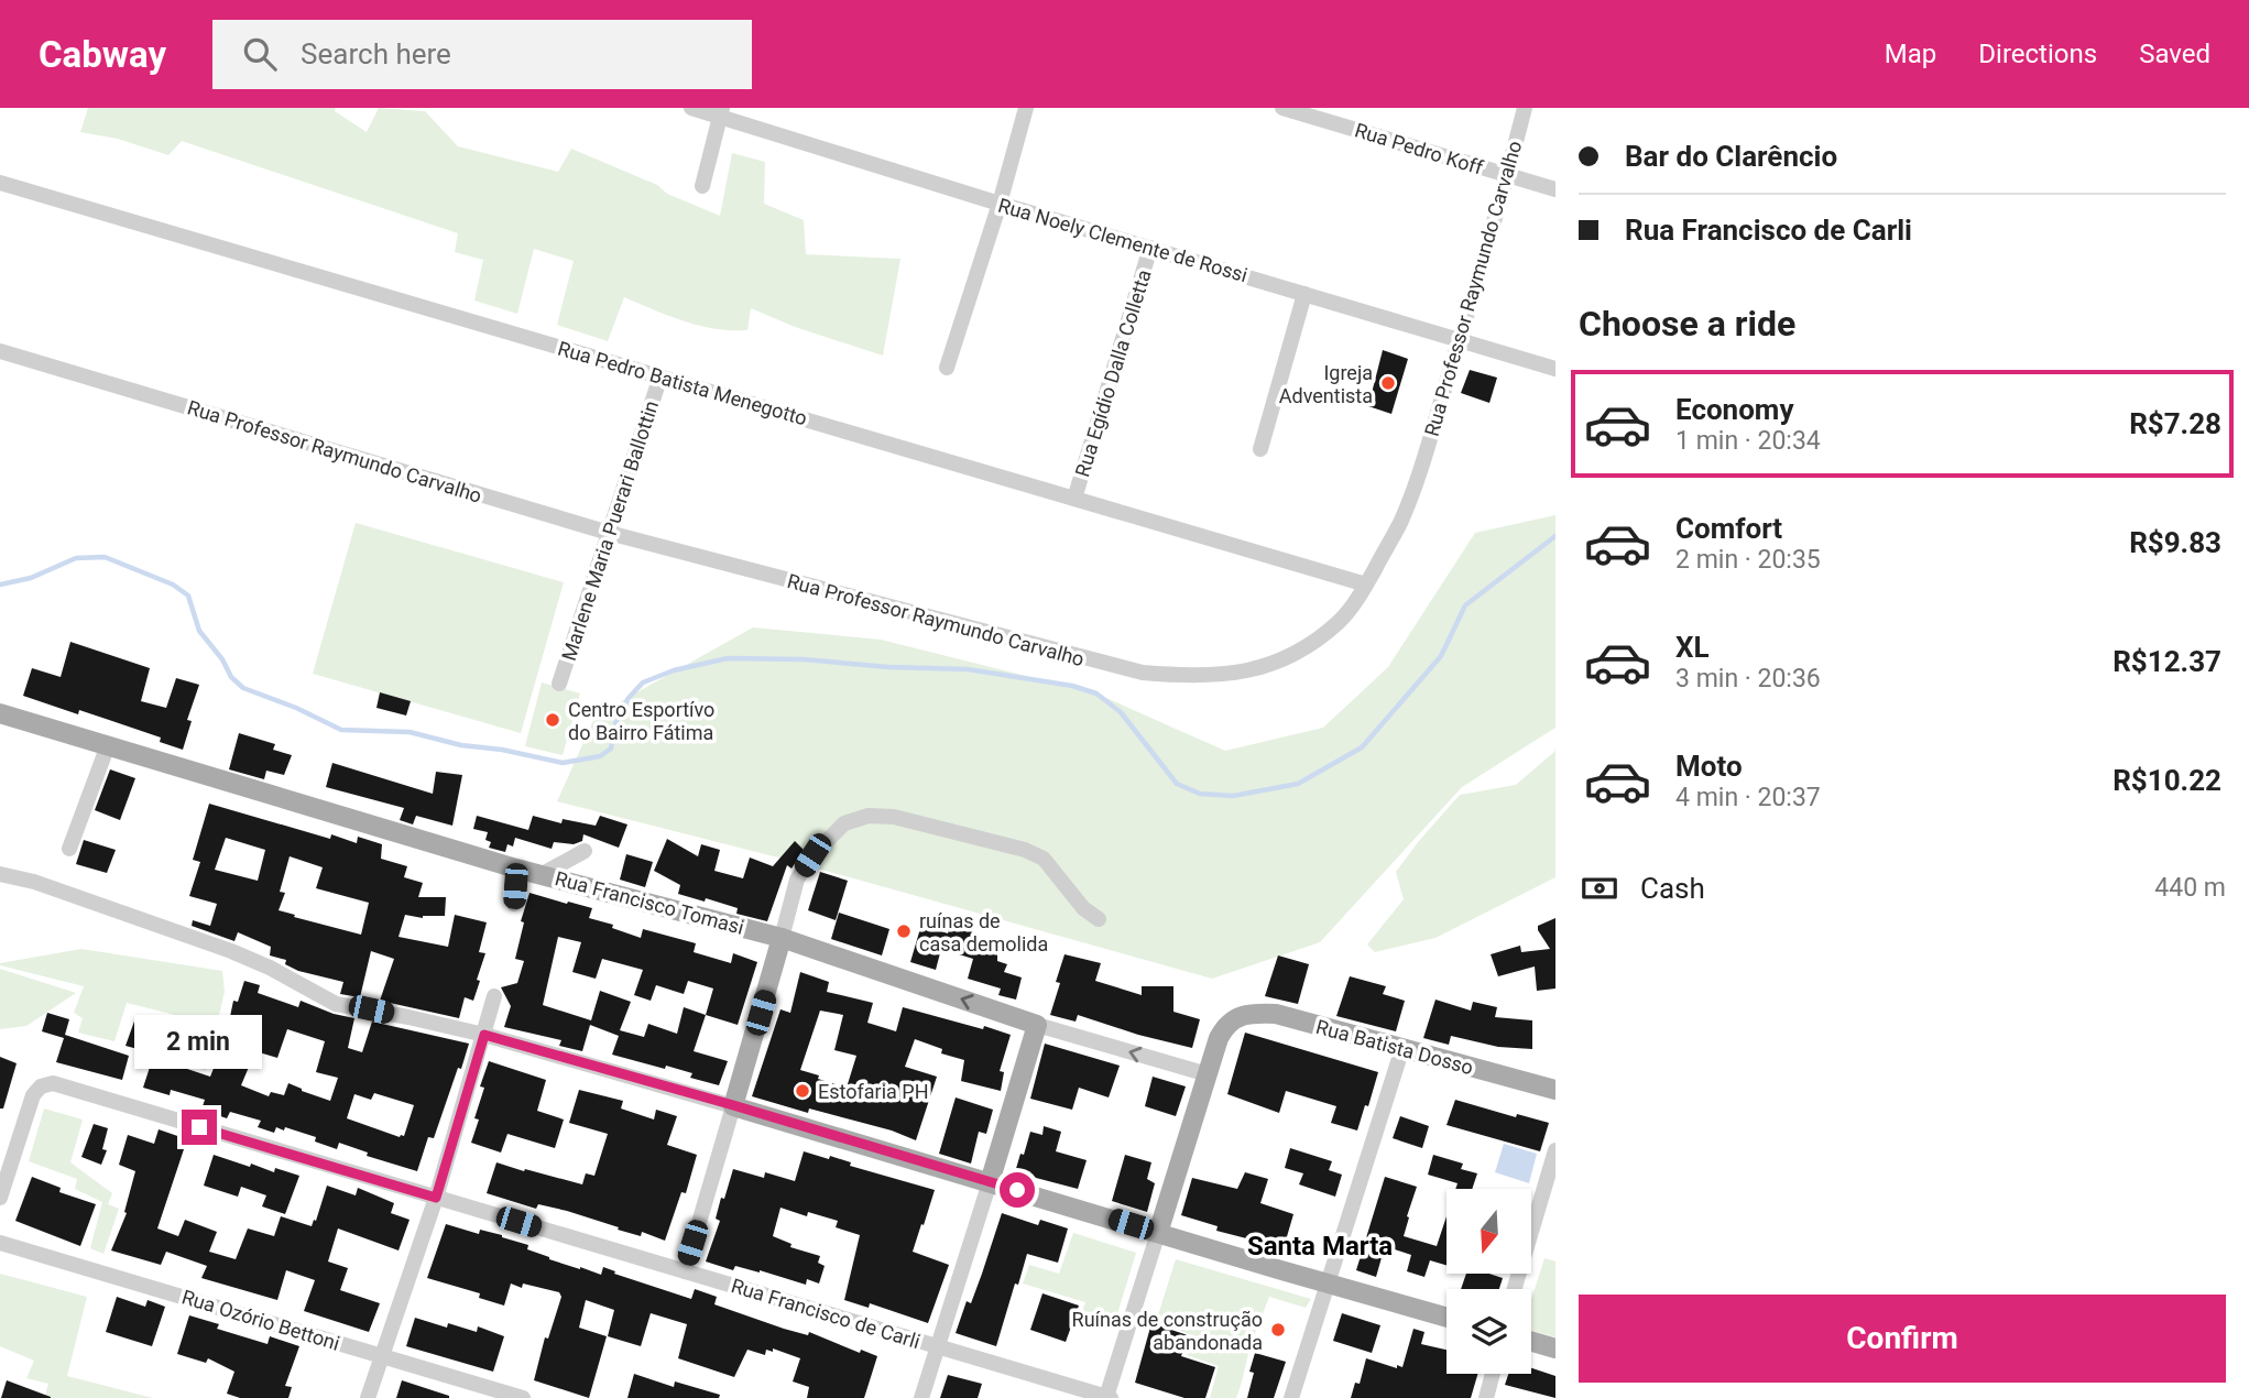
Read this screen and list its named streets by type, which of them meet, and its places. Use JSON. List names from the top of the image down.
{
  "streets": {
    "main road": ["Rua Francisco Tomasi", "Rua Batista Dosso"],
    "street": [
      "Rua Pedro Koff",
      "Rua Noely Clemente de Rossi",
      "Rua Professor Raymundo Carvalho",
      "Rua Egídio Dalla Colletta",
      "Rua Pedro Batista Menegotto",
      "Marlene Maria Puerari Ballottin",
      "Rua Francisco de Carli",
      "Rua Ozório Bettoni"
    ]
  },
  "crossings": [
    ["Rua Pedro Koff", "Rua Professor Raymundo Carvalho"],
    ["Rua Noely Clemente de Rossi", "Rua Professor Raymundo Carvalho"],
    ["Rua Noely Clemente de Rossi", "Rua Egídio Dalla Colletta"],
    ["Rua Professor Raymundo Carvalho", "Rua Pedro Batista Menegotto"],
    ["Rua Professor Raymundo Carvalho", "Marlene Maria Puerari Ballottin"],
    ["Rua Egídio Dalla Colletta", "Rua Pedro Batista Menegotto"],
    ["Rua Pedro Batista Menegotto", "Marlene Maria Puerari Ballottin"],
    ["Rua Francisco Tomasi", "Rua Batista Dosso"]
  ],
  "districts": ["Santa Marta"],
  "places": [
    "Igreja Adventista",
    "Centro Esportívo do Bairro Fátima",
    "ruínas de casa demolida",
    "Estofaria PH",
    "Ruínas de construção abandonada"
  ],
  "north": "bottom",
  "page": {
    "header": "Cabway",
    "search": "Search here",
    "nav": ["Map", "Directions", "Saved"],
    "banner": ["Bar do Clarêncio", "Rua Francisco de Carli"],
    "heading": "Choose a ride",
    "list": [
      {
        "name": "Economy",
        "note": "1 min · 20:34",
        "value": "R$7.28"
      },
      {
        "name": "Comfort",
        "note": "2 min · 20:35",
        "value": "R$9.83"
      },
      {
        "name": "XL",
        "note": "3 min · 20:36",
        "value": "R$12.37"
      },
      {
        "name": "Moto",
        "note": "4 min · 20:37",
        "value": "R$10.22"
      }
    ],
    "pay": ["Cash", "440 m"],
    "bubble": "2 min",
    "buttons": "Confirm"
  }
}
